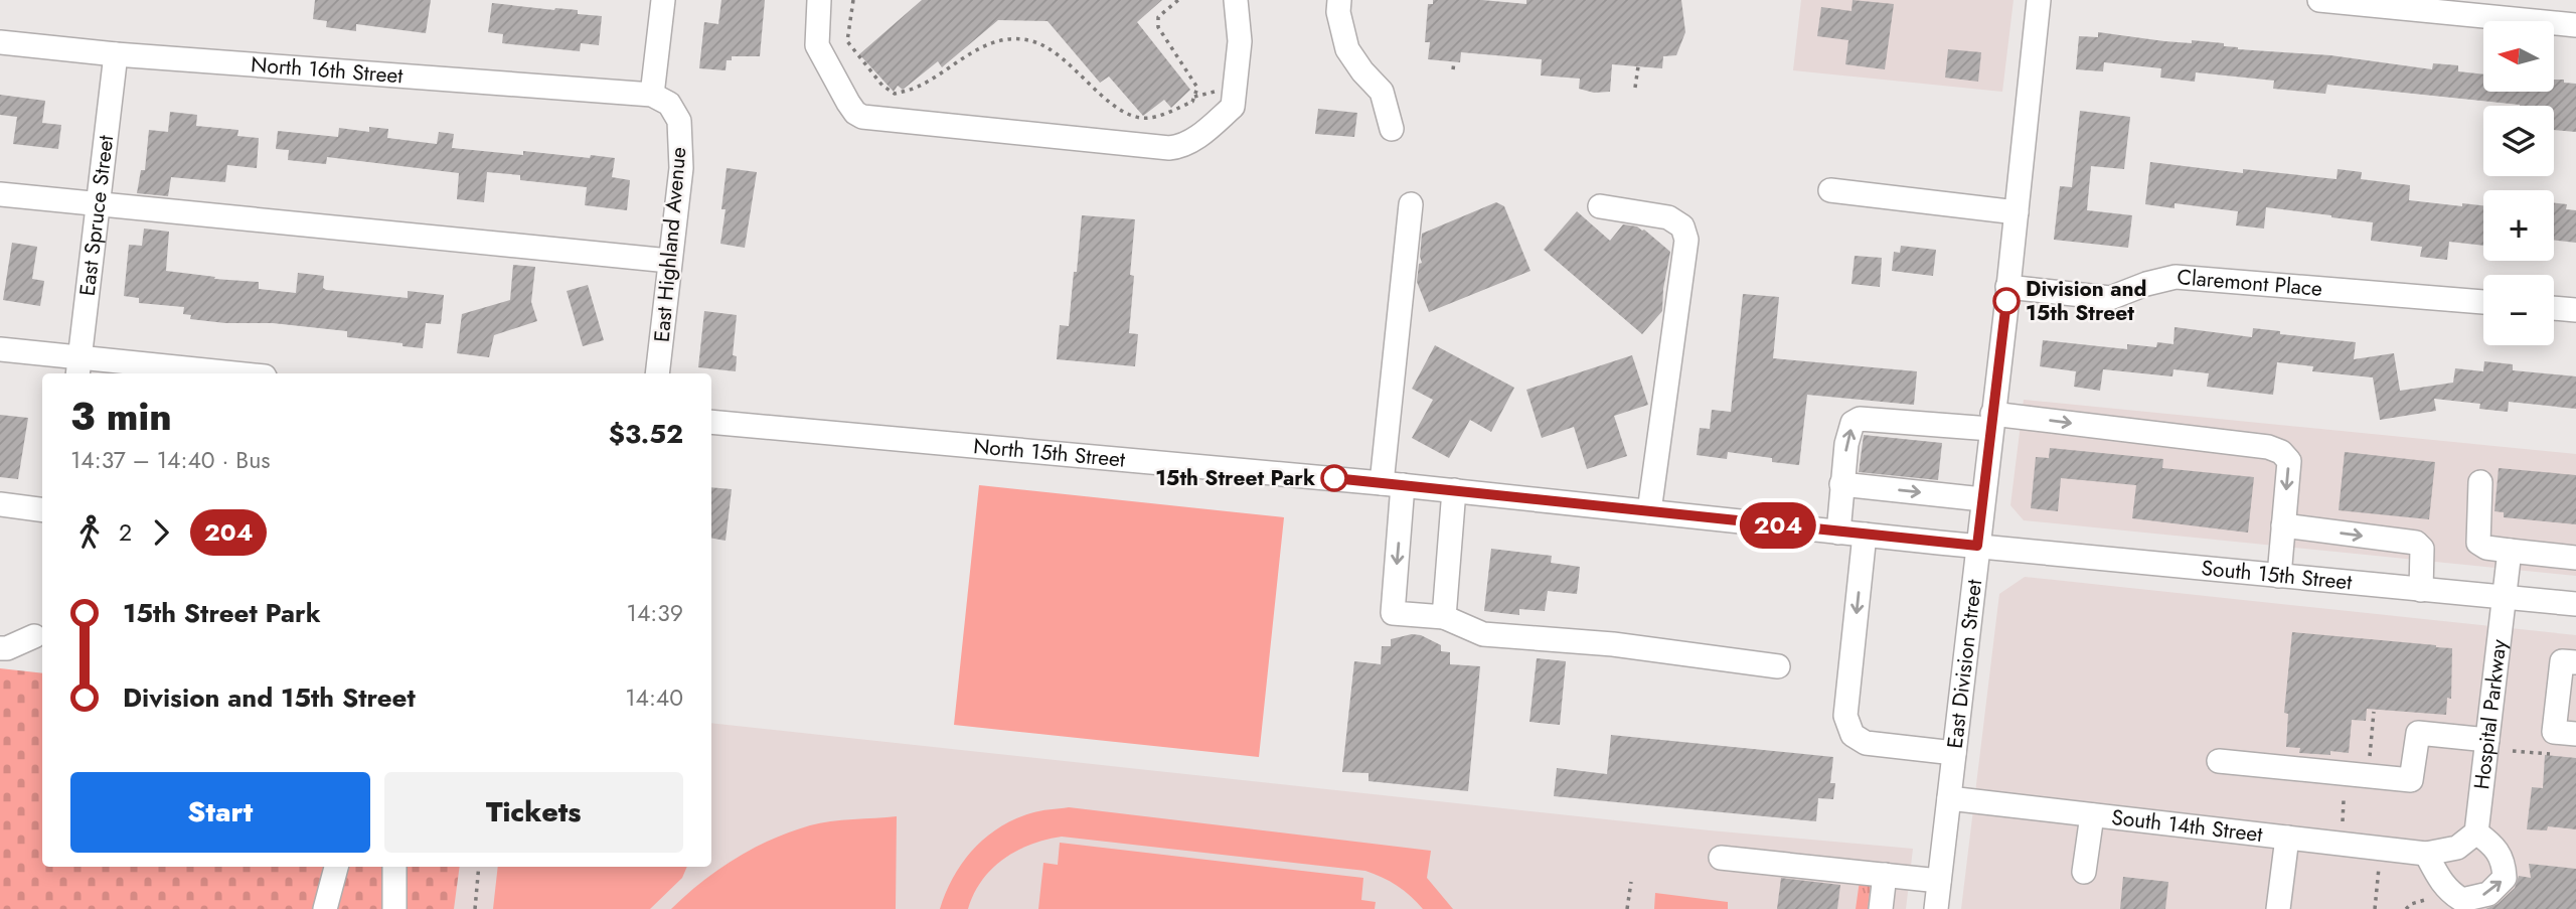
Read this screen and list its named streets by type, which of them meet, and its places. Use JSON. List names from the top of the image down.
{
  "streets": {
    "street": [
      "North 16th Street",
      "East Spruce Street",
      "East Highland Avenue",
      "Claremont Place",
      "North 15th Street",
      "South 15th Street",
      "East Division Street",
      "Hospital Parkway",
      "South 14th Street"
    ]
  },
  "crossings": [
    ["North 16th Street", "East Spruce Street"],
    ["North 16th Street", "East Highland Avenue"],
    ["Claremont Place", "East Division Street"],
    ["North 15th Street", "South 15th Street"],
    ["North 15th Street", "East Division Street"],
    ["South 15th Street", "East Division Street"],
    ["South 15th Street", "Hospital Parkway"],
    ["East Division Street", "South 14th Street"]
  ],
  "places": ["Division and 15th Street", "15th Street Park"],
  "lines": ["bus line 204"],
  "north": "left",
  "page": {
    "on_map": "204",
    "map_buttons": ["+", "−"],
    "heading": ["3 min", "14:37 – 14:40 · Bus", "$3.52"],
    "legs": ["2", "204"],
    "list": [
      {
        "name": "15th Street Park",
        "value": "14:39"
      },
      {
        "name": "Division and 15th Street",
        "value": "14:40"
      }
    ],
    "buttons": ["Start", "Tickets"]
  }
}
